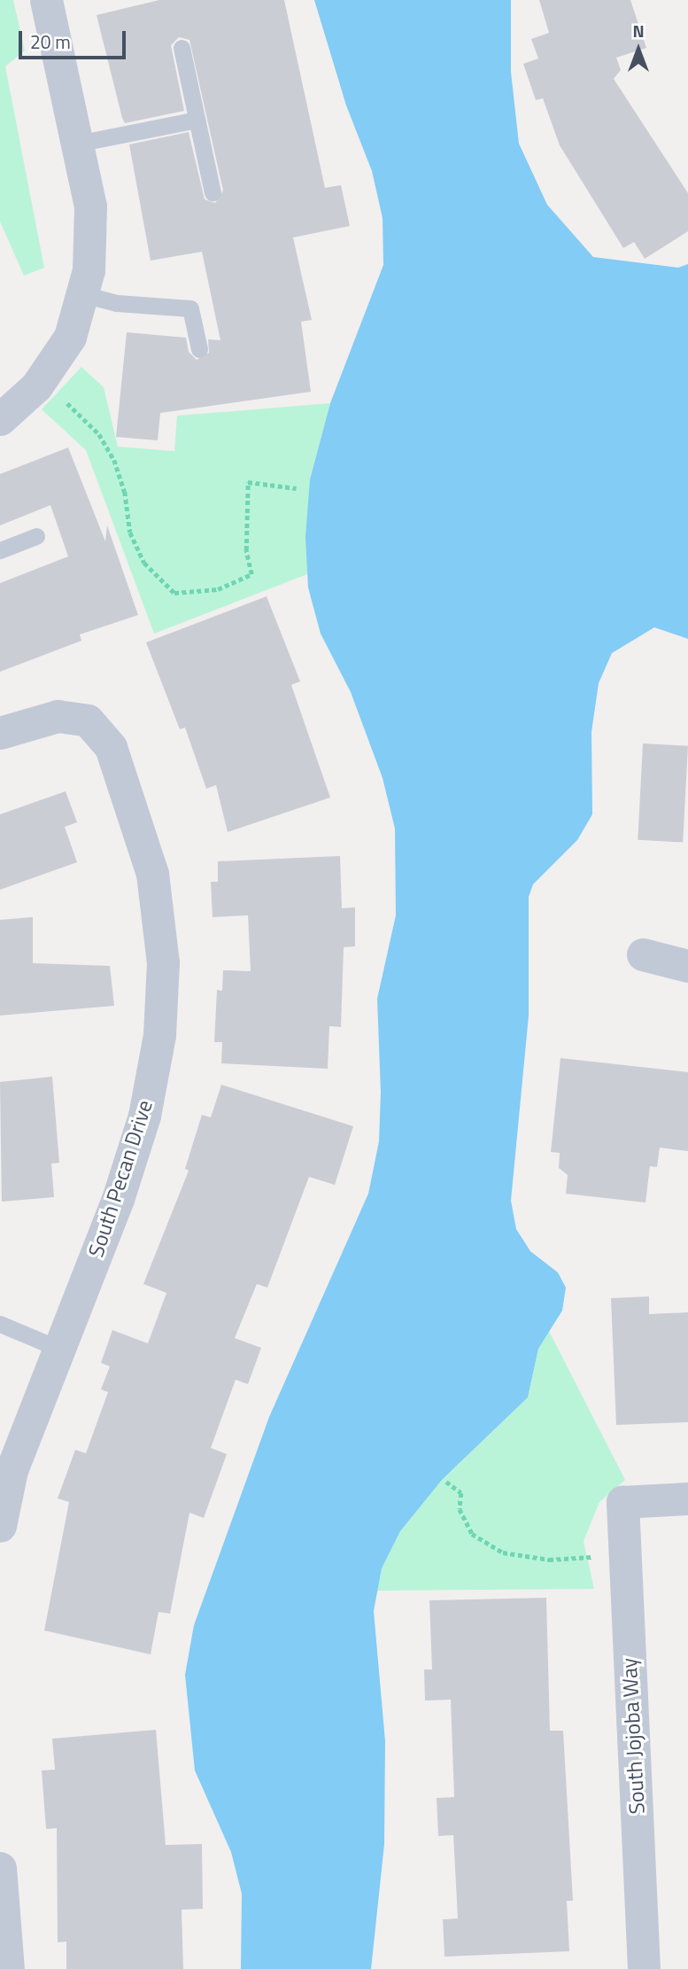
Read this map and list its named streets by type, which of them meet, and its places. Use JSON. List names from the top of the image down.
{
  "streets": {
    "street": ["South Pecan Drive", "South Jojoba Way"]
  },
  "scale_bar": "20 m",
  "north": "top"
}
